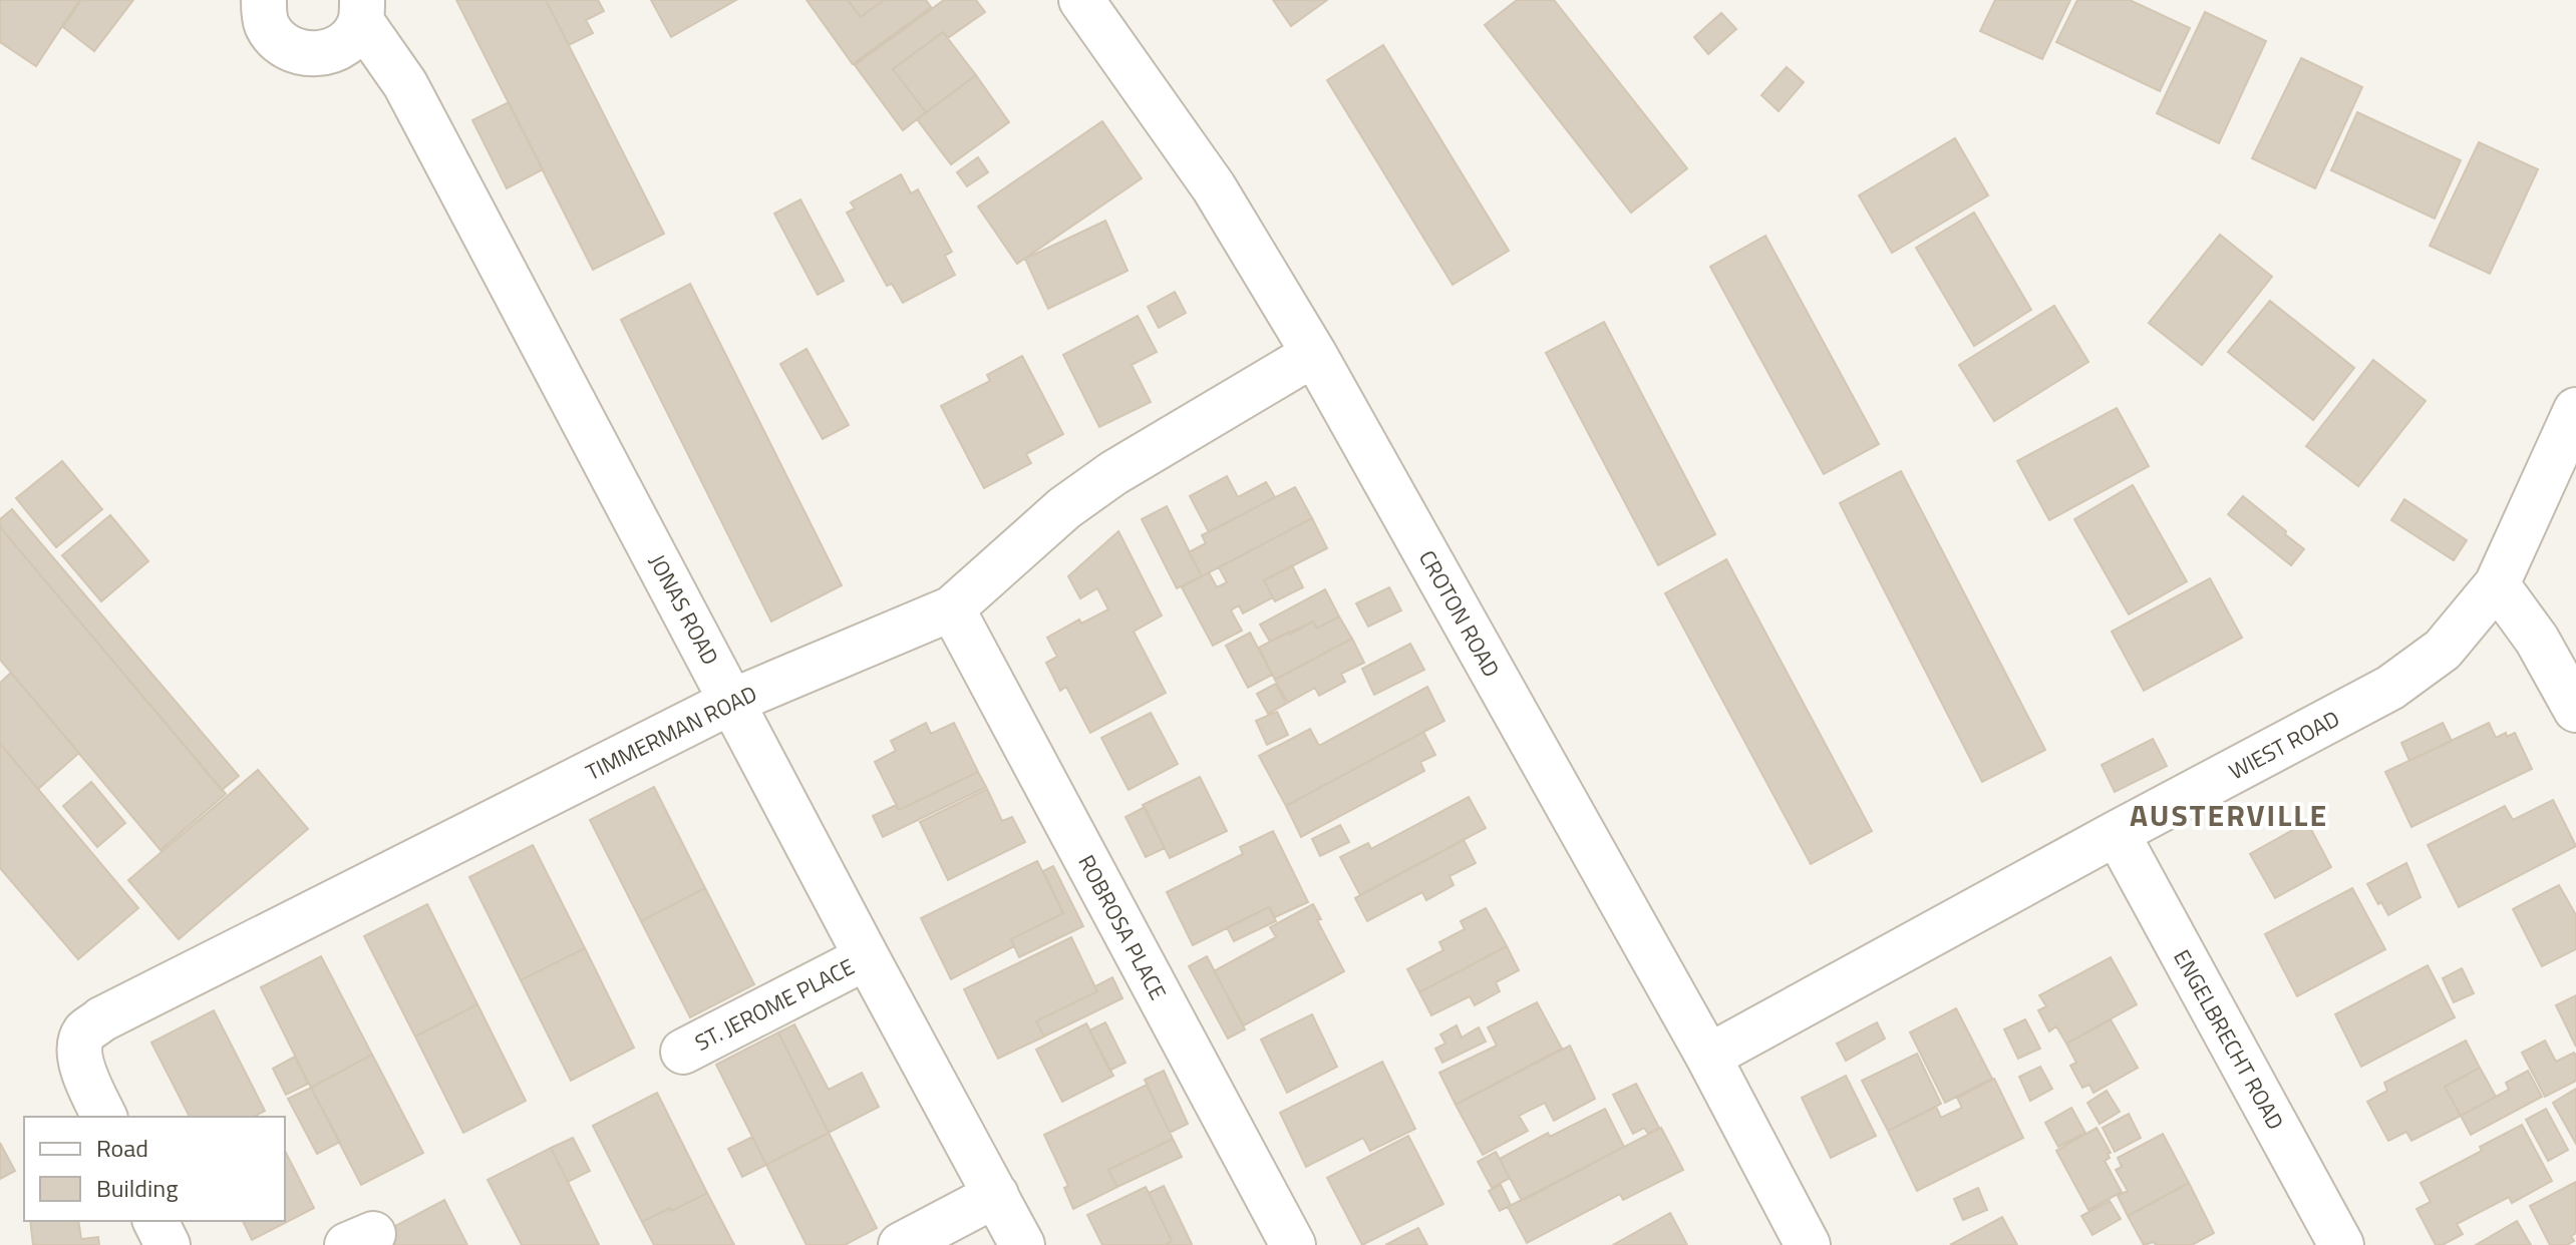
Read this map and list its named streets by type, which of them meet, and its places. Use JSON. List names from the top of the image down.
{
  "streets": {
    "street": [
      "JONAS ROAD",
      "CROTON ROAD",
      "TIMMERMAN ROAD",
      "WIEST ROAD",
      "ROBROSA PLACE",
      "ST. JEROME PLACE",
      "ENGELBRECHT ROAD"
    ]
  },
  "crossings": [
    ["JONAS ROAD", "TIMMERMAN ROAD"],
    ["JONAS ROAD", "ST. JEROME PLACE"],
    ["CROTON ROAD", "TIMMERMAN ROAD"],
    ["CROTON ROAD", "WIEST ROAD"],
    ["TIMMERMAN ROAD", "ROBROSA PLACE"],
    ["WIEST ROAD", "ENGELBRECHT ROAD"]
  ],
  "districts": ["AUSTERVILLE"],
  "legend": ["Road", "Building"]
}
